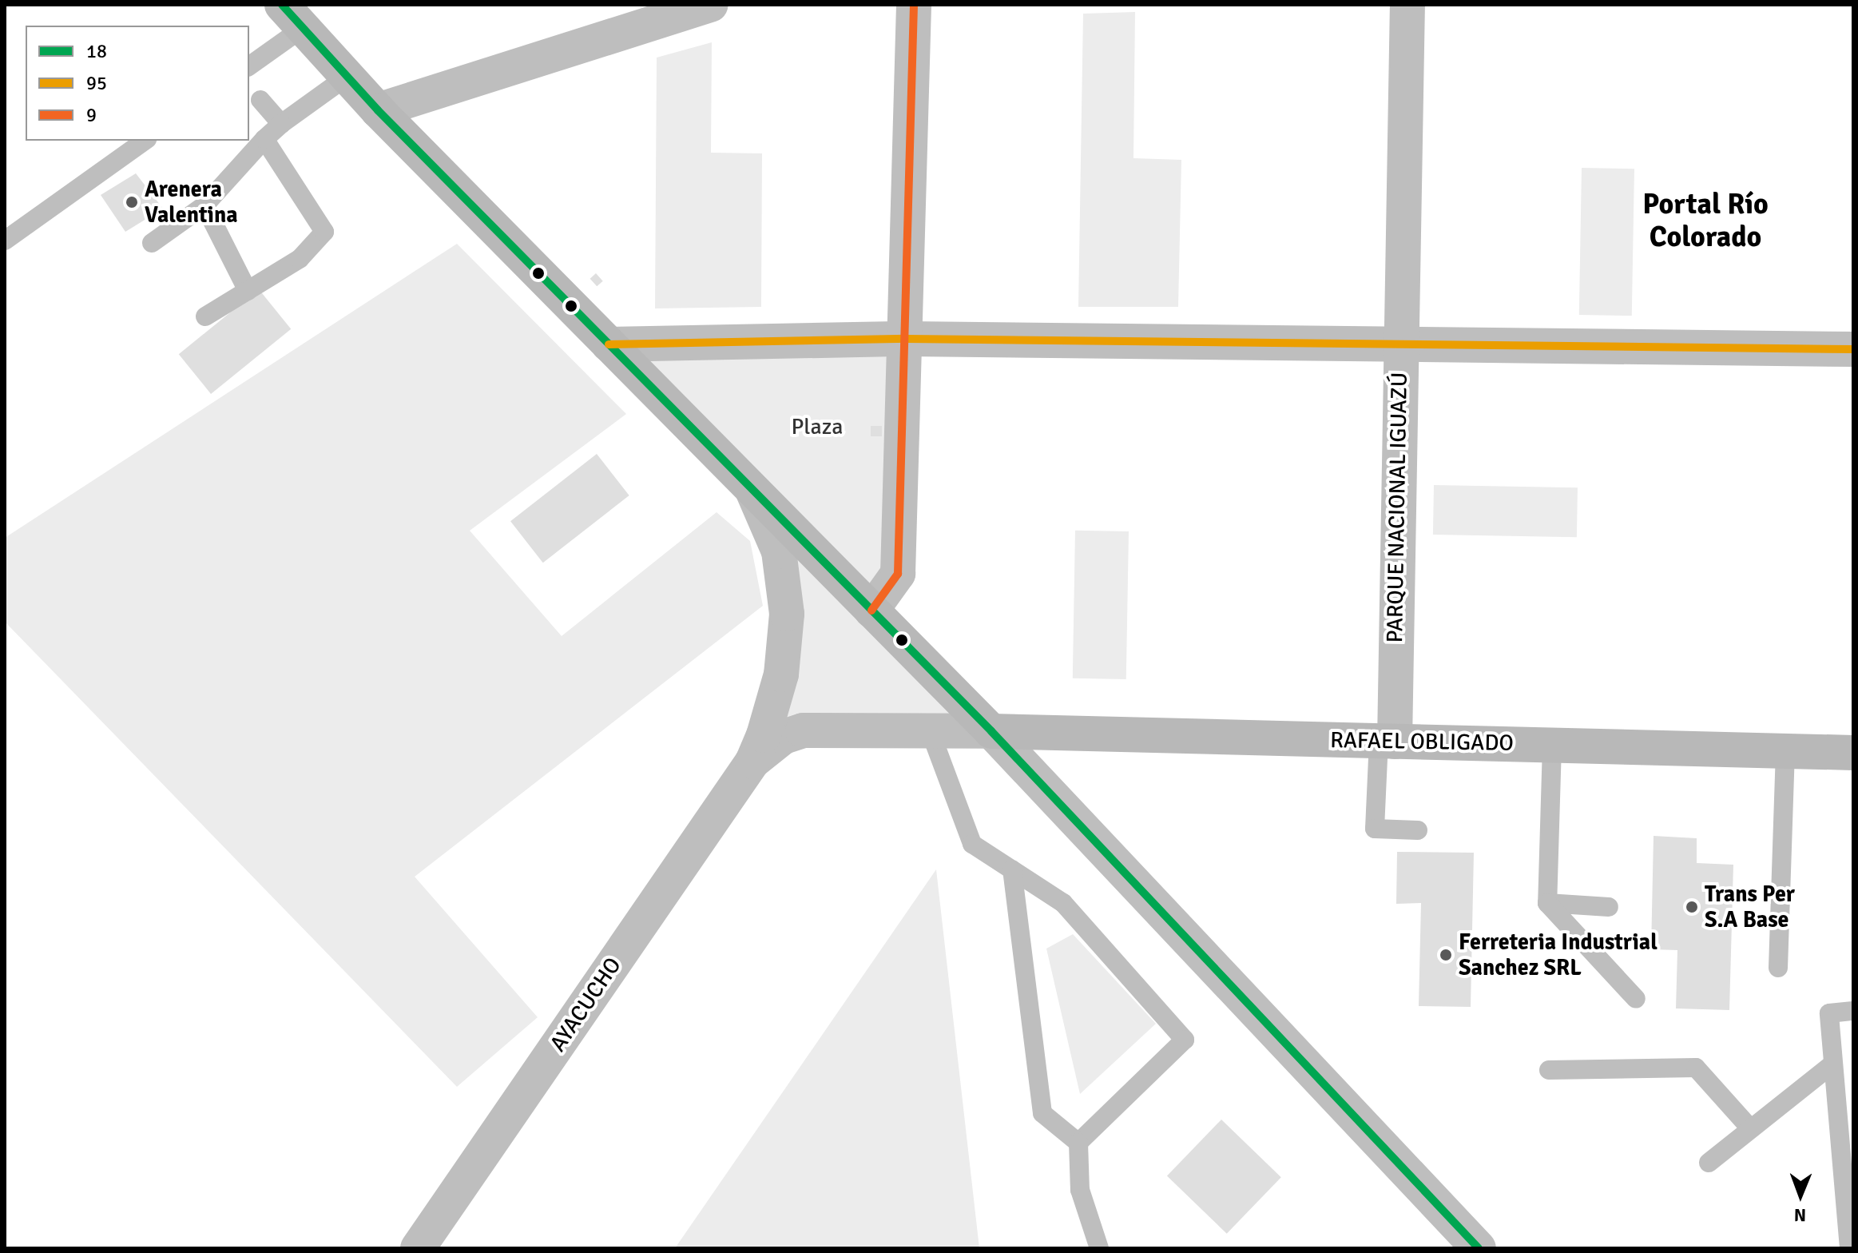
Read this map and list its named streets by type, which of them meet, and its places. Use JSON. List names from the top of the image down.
{
  "streets": {
    "street": ["PARQUE NACIONAL IGUAZÚ", "RAFAEL OBLIGADO", "AYACUCHO"]
  },
  "crossings": [
    ["PARQUE NACIONAL IGUAZÚ", "RAFAEL OBLIGADO"],
    ["RAFAEL OBLIGADO", "AYACUCHO"]
  ],
  "districts": ["Portal Río Colorado"],
  "parks": ["Plaza"],
  "places": ["Arenera Valentina", "Trans Per S.A Base", "Ferreteria Industrial Sanchez SRL"],
  "lines": ["transit line 18", "transit line 9", "transit line 95"],
  "legend": ["18", "95", "9"],
  "north": "bottom"
}
